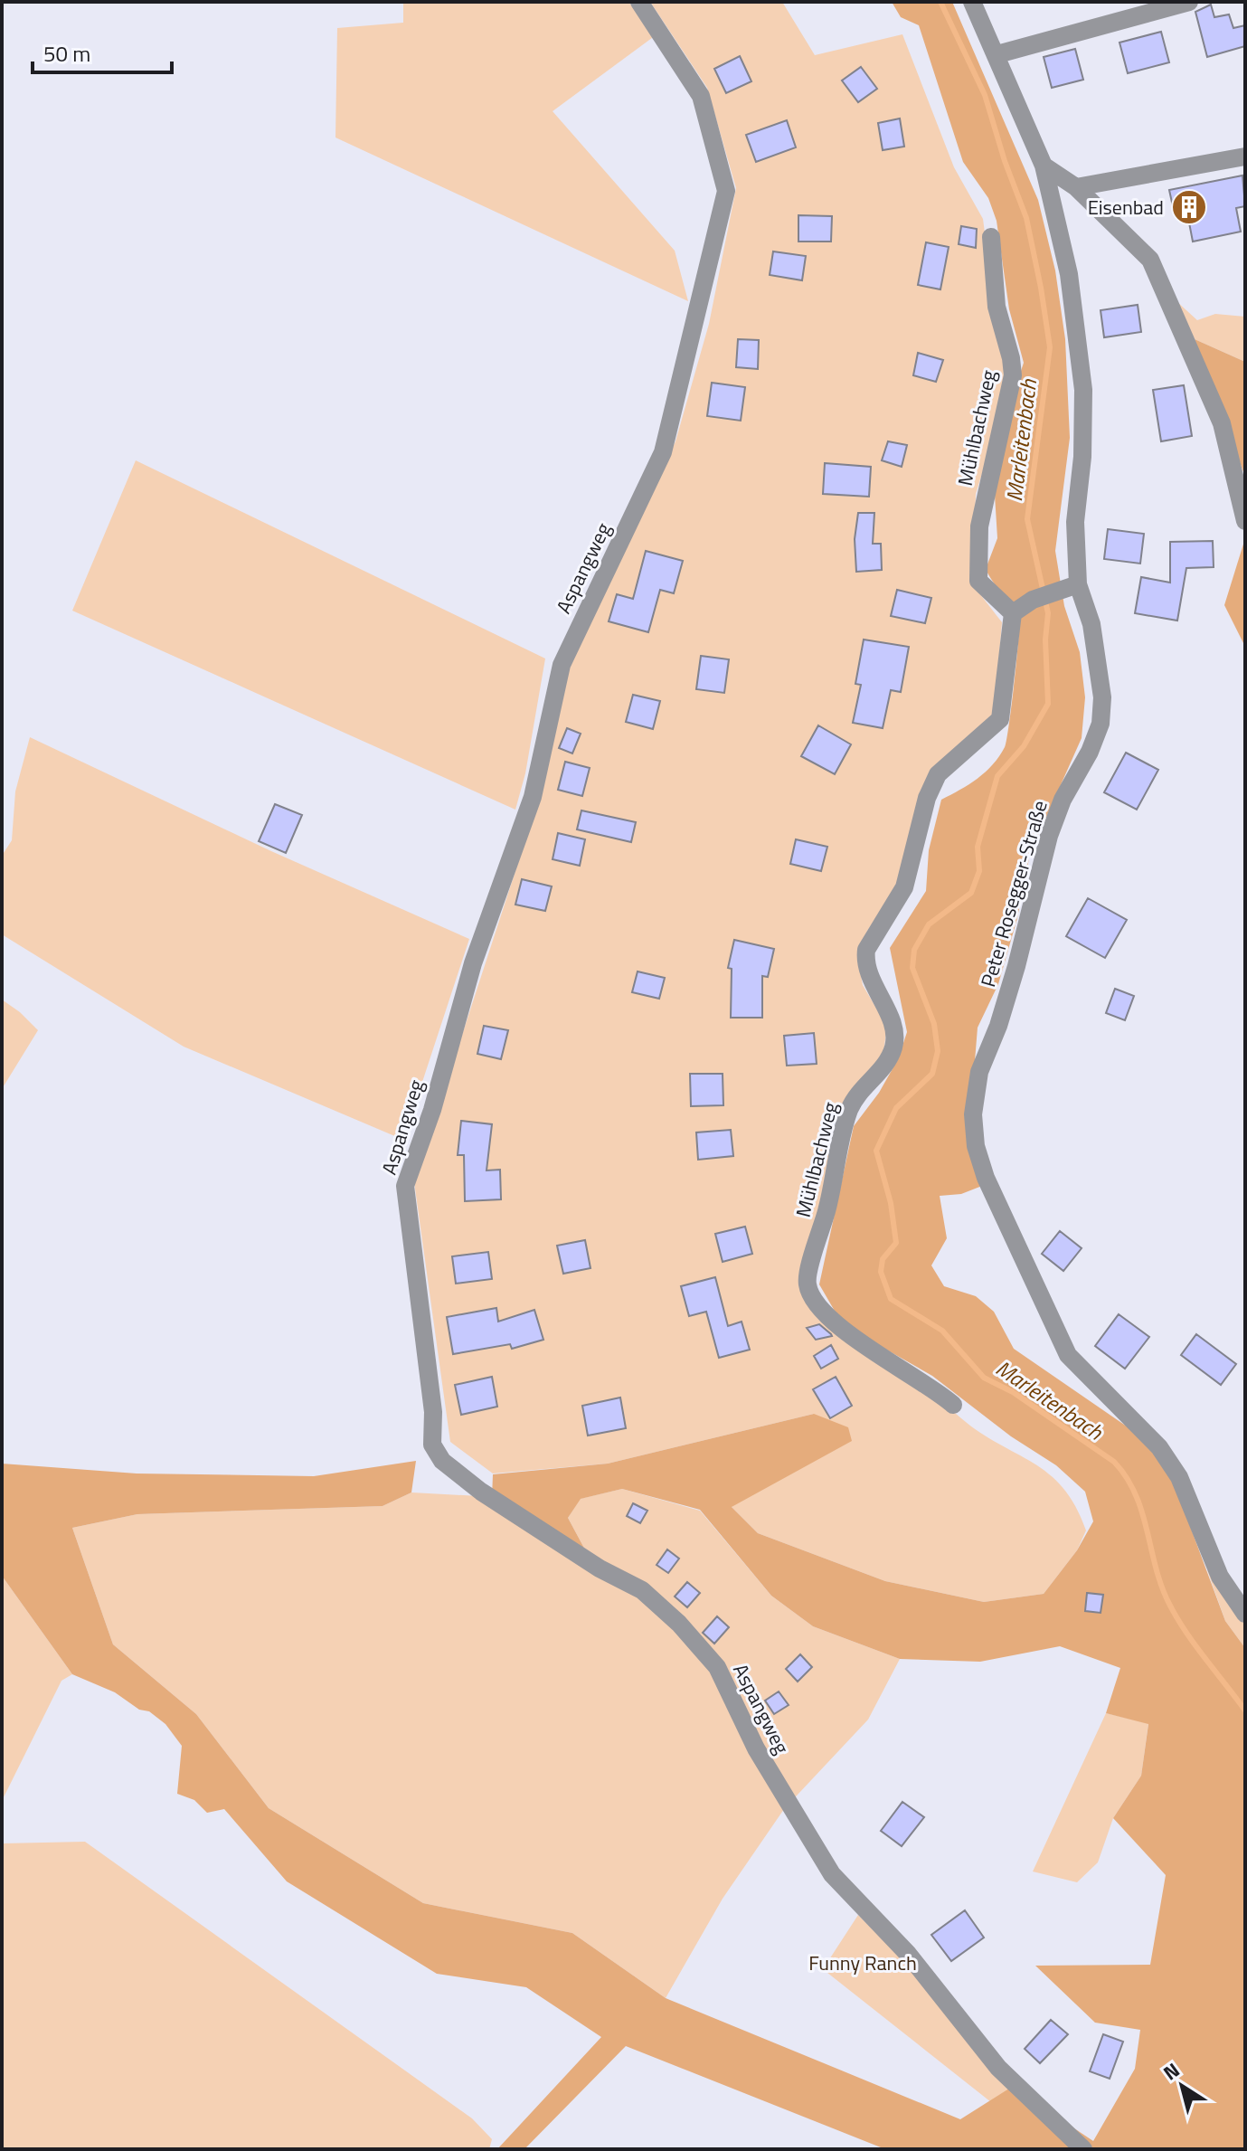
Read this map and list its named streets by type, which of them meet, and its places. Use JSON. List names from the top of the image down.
{
  "streets": {
    "street": ["Mühlbachweg", "Aspangweg", "Peter Rosegger-Straße"]
  },
  "water": ["Marleitenbach"],
  "parks": ["Funny Ranch"],
  "places": {
    "building": ["Eisenbad"]
  },
  "scale_bar": "50 m",
  "north": "top left"
}
